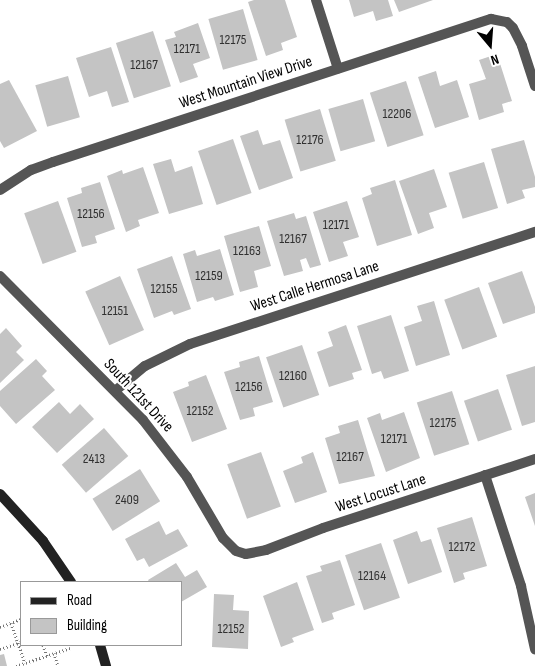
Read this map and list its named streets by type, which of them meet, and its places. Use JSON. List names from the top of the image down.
{
  "streets": {
    "street": [
      "West Mountain View Drive",
      "West Calle Hermosa Lane",
      "South 121st Drive",
      "West Locust Lane"
    ]
  },
  "crossings": [
    ["West Calle Hermosa Lane", "South 121st Drive"],
    ["South 121st Drive", "West Locust Lane"]
  ],
  "house_numbers": [
    "12175",
    "12171",
    "12167",
    "12206",
    "12176",
    "12156",
    "12171",
    "12167",
    "12163",
    "12159",
    "12155",
    "12151",
    "12160",
    "12156",
    "12152",
    "12175",
    "12171",
    "12167",
    "2413",
    "2409",
    "12172",
    "12164",
    "12152"
  ],
  "legend": ["Road", "Building"],
  "north": "bottom"
}
